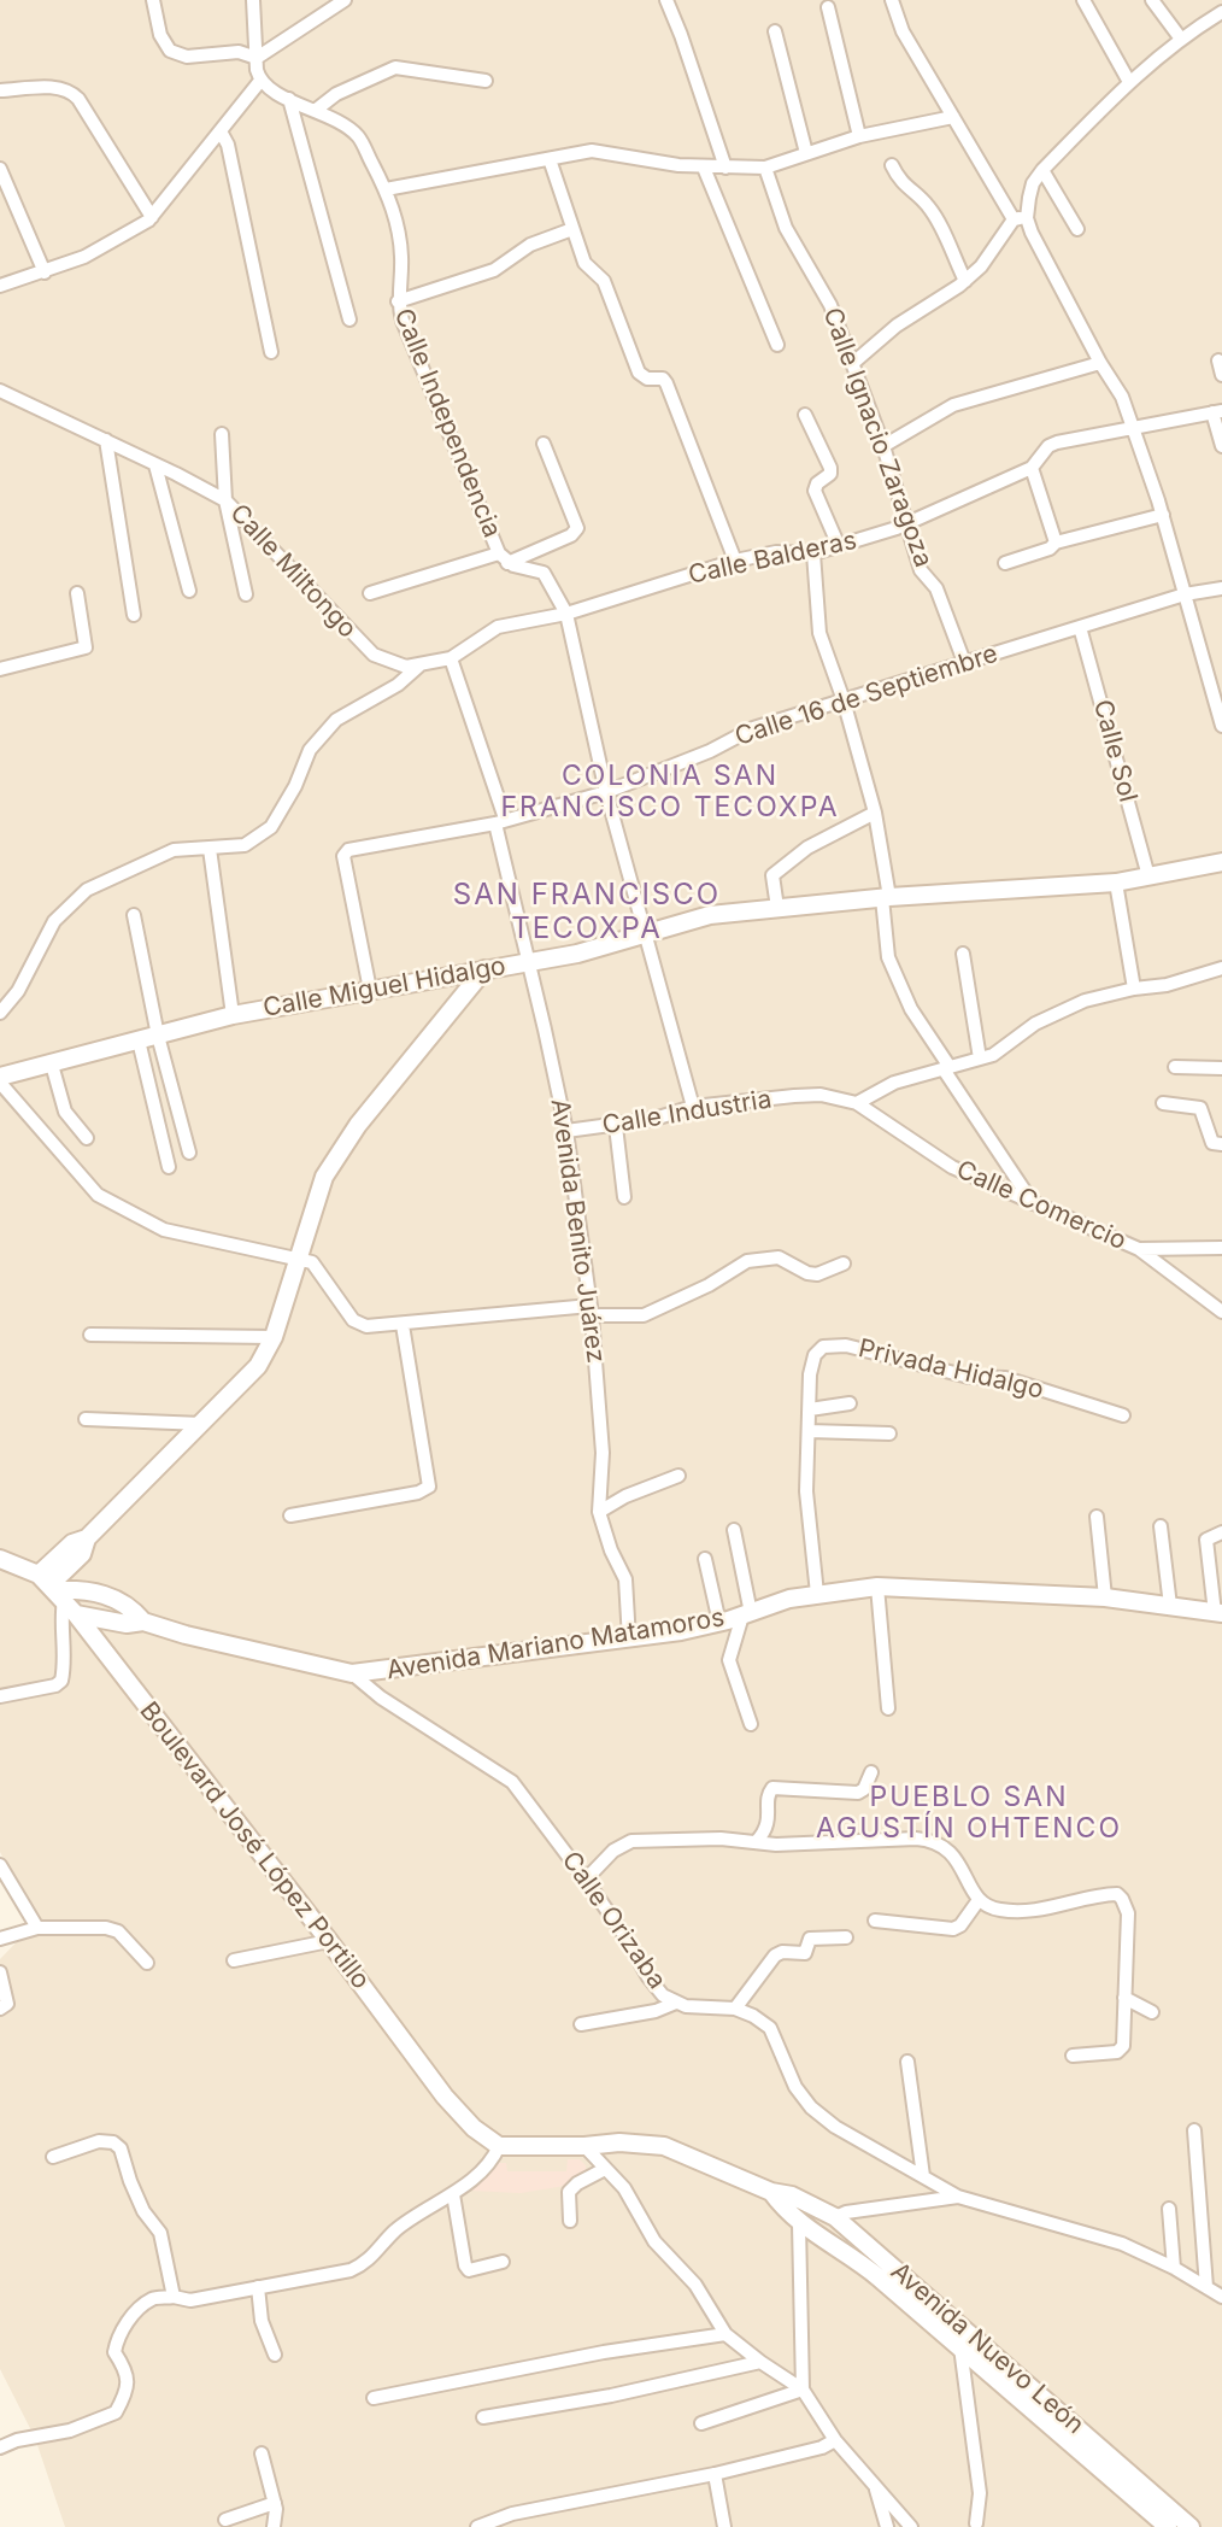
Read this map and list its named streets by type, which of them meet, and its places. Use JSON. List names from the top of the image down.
{
  "streets": {
    "street": [
      "Calle Independencia",
      "Calle Ignacio Zaragoza",
      "Calle Balderas",
      "Calle Miltongo",
      "Calle 16 de Septiembre",
      "Calle Sol",
      "Calle Miguel Hidalgo",
      "Calle Industria",
      "Calle Comercio",
      "Avenida Benito Juárez",
      "Privada Hidalgo",
      "Avenida Mariano Matamoros",
      "Boulevard José López Portillo",
      "Calle Orizaba",
      "Avenida Nuevo León"
    ]
  },
  "crossings": [
    ["Calle Independencia", "Calle Balderas"],
    ["Calle Independencia", "Calle 16 de Septiembre"],
    ["Calle Independencia", "Calle Miguel Hidalgo"],
    ["Calle Independencia", "Calle Industria"],
    ["Calle Ignacio Zaragoza", "Calle Balderas"],
    ["Calle Ignacio Zaragoza", "Calle 16 de Septiembre"],
    ["Calle Balderas", "Calle Miltongo"],
    ["Calle Balderas", "Avenida Benito Juárez"],
    ["Calle Miltongo", "Avenida Benito Juárez"],
    ["Calle 16 de Septiembre", "Calle Sol"],
    ["Calle 16 de Septiembre", "Calle Miguel Hidalgo"],
    ["Calle 16 de Septiembre", "Avenida Benito Juárez"],
    ["Calle Sol", "Calle Miguel Hidalgo"],
    ["Calle Miguel Hidalgo", "Avenida Benito Juárez"],
    ["Calle Industria", "Calle Comercio"],
    ["Calle Industria", "Avenida Benito Juárez"],
    ["Avenida Benito Juárez", "Avenida Mariano Matamoros"],
    ["Privada Hidalgo", "Avenida Mariano Matamoros"],
    ["Avenida Mariano Matamoros", "Boulevard José López Portillo"],
    ["Avenida Mariano Matamoros", "Calle Orizaba"],
    ["Boulevard José López Portillo", "Avenida Nuevo León"],
    ["Calle Orizaba", "Avenida Nuevo León"]
  ],
  "districts": ["COLONIA SAN FRANCISCO TECOXPA", "SAN FRANCISCO TECOXPA", "PUEBLO SAN AGUSTÍN OHTENCO"]
}
